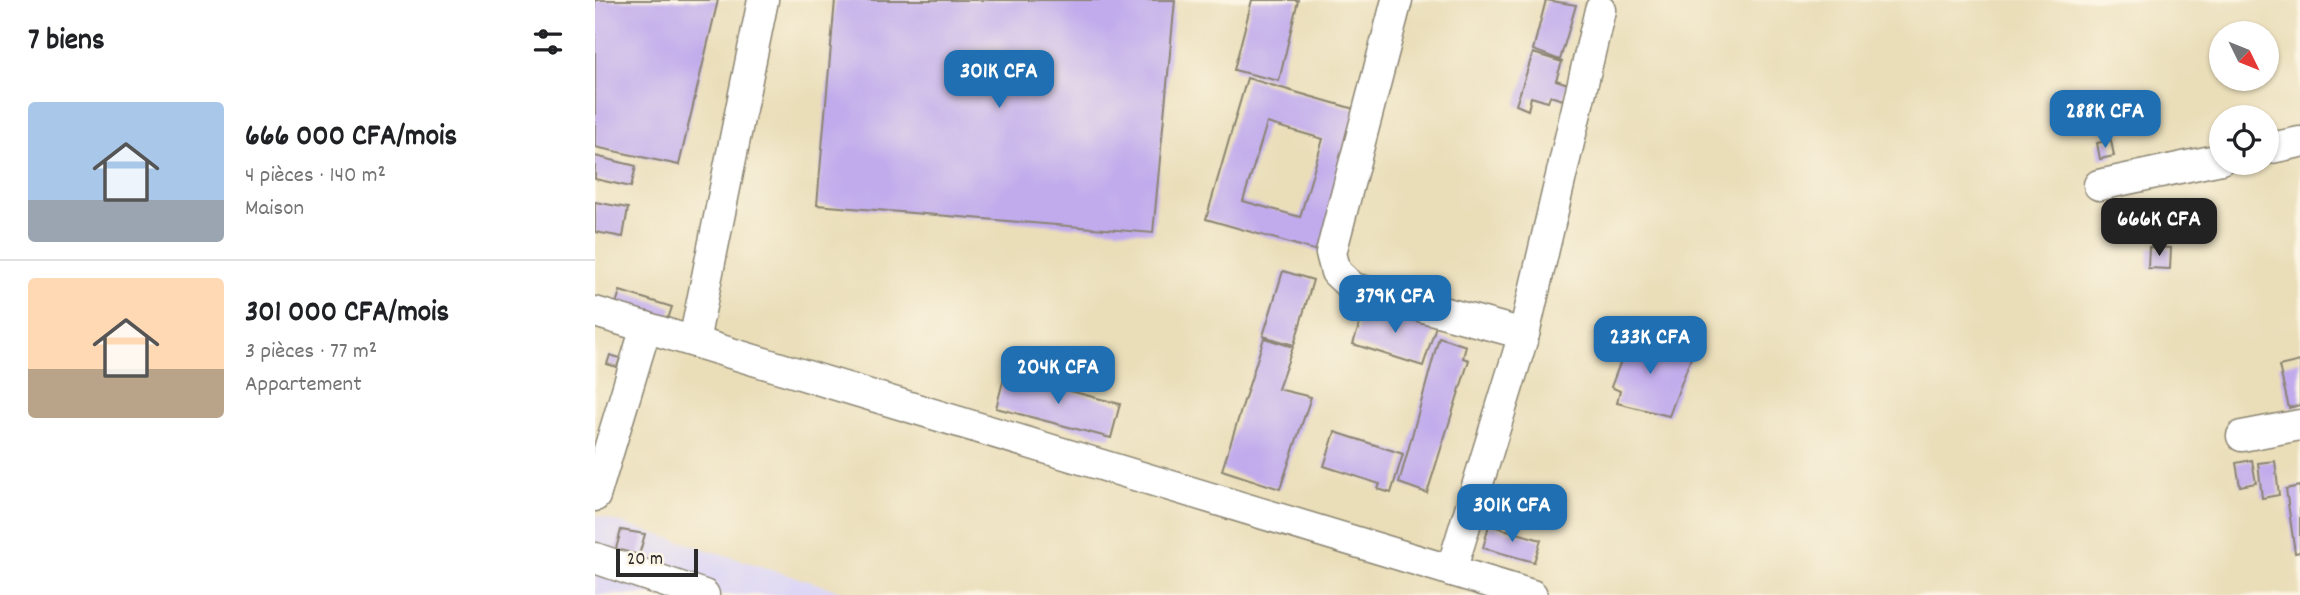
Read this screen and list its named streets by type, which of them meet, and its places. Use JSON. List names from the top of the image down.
{
  "scale_bar": "20 m",
  "north": "bottom right",
  "page": {
    "heading": "7 biens",
    "price": [
      "301K CFA",
      "288K CFA",
      "666K CFA",
      "379K CFA",
      "233K CFA",
      "204K CFA",
      "301K CFA"
    ],
    "list": [
      {
        "name": "666 000 CFA/mois",
        "note": "4 pièces · 140 m² · Maison"
      },
      {
        "name": "301 000 CFA/mois",
        "note": "3 pièces · 77 m² · Appartement"
      }
    ],
    "scale": "20 m"
  }
}
